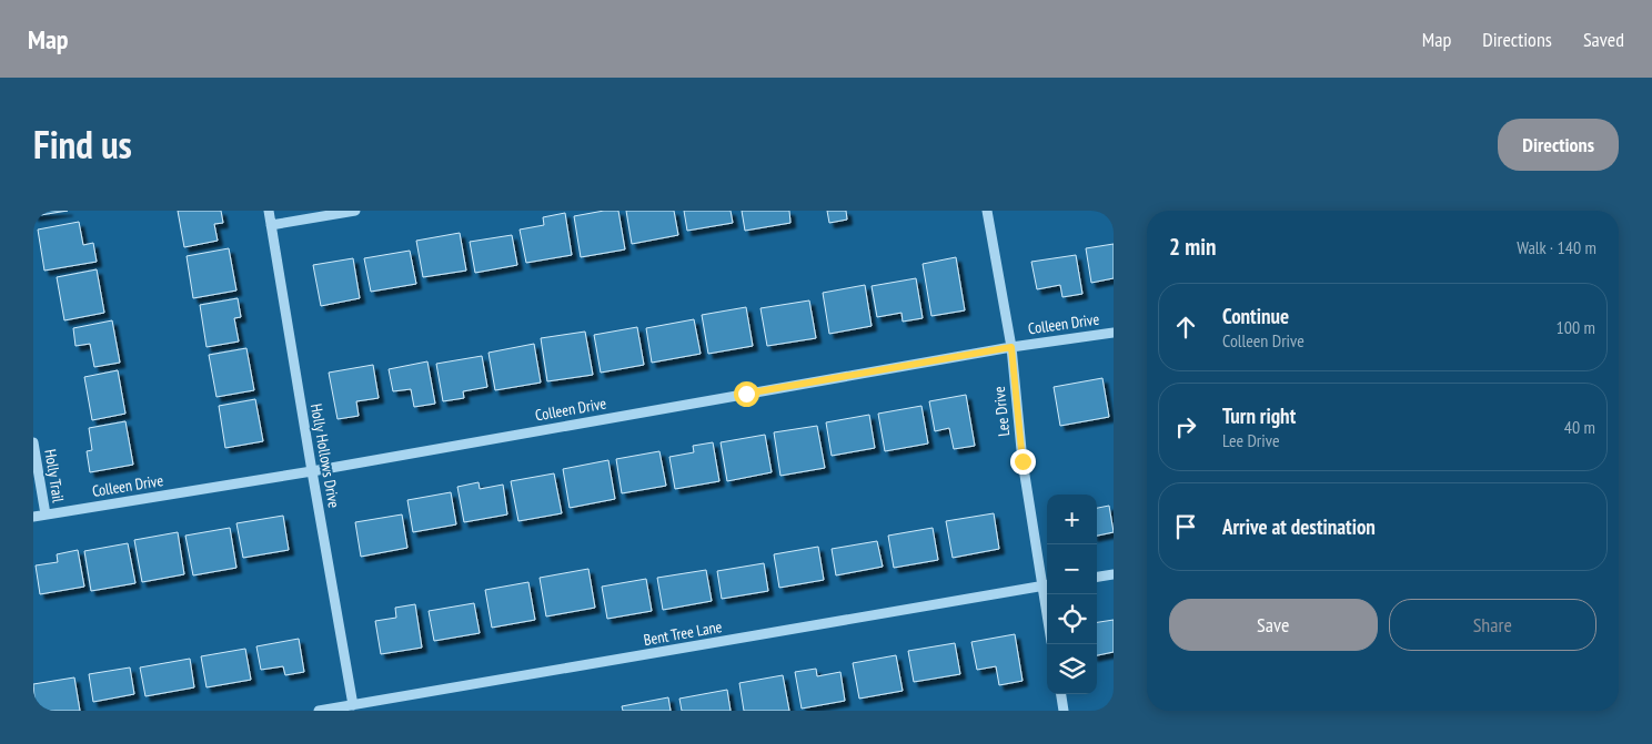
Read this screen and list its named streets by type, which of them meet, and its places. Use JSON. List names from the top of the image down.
{
  "streets": {
    "street": [
      "Colleen Drive",
      "Lee Drive",
      "Holly Hollows Drive",
      "Holly Trail",
      "Bent Tree Lane"
    ]
  },
  "crossings": [
    ["Colleen Drive", "Lee Drive"],
    ["Colleen Drive", "Holly Hollows Drive"],
    ["Colleen Drive", "Holly Trail"],
    ["Lee Drive", "Bent Tree Lane"],
    ["Holly Hollows Drive", "Bent Tree Lane"]
  ],
  "page": {
    "header": "Map",
    "nav": ["Map", "Directions", "Saved"],
    "title": "Find us",
    "buttons": [
      "Directions",
      ["Save", "Share"]
    ],
    "heading": ["2 min", "Walk · 140 m"],
    "list": [
      ["Continue", "Colleen Drive", "100 m"],
      ["Turn right", "Lee Drive", "40 m"],
      "Arrive at destination"
    ],
    "map_buttons": ["+", "−"]
  }
}
